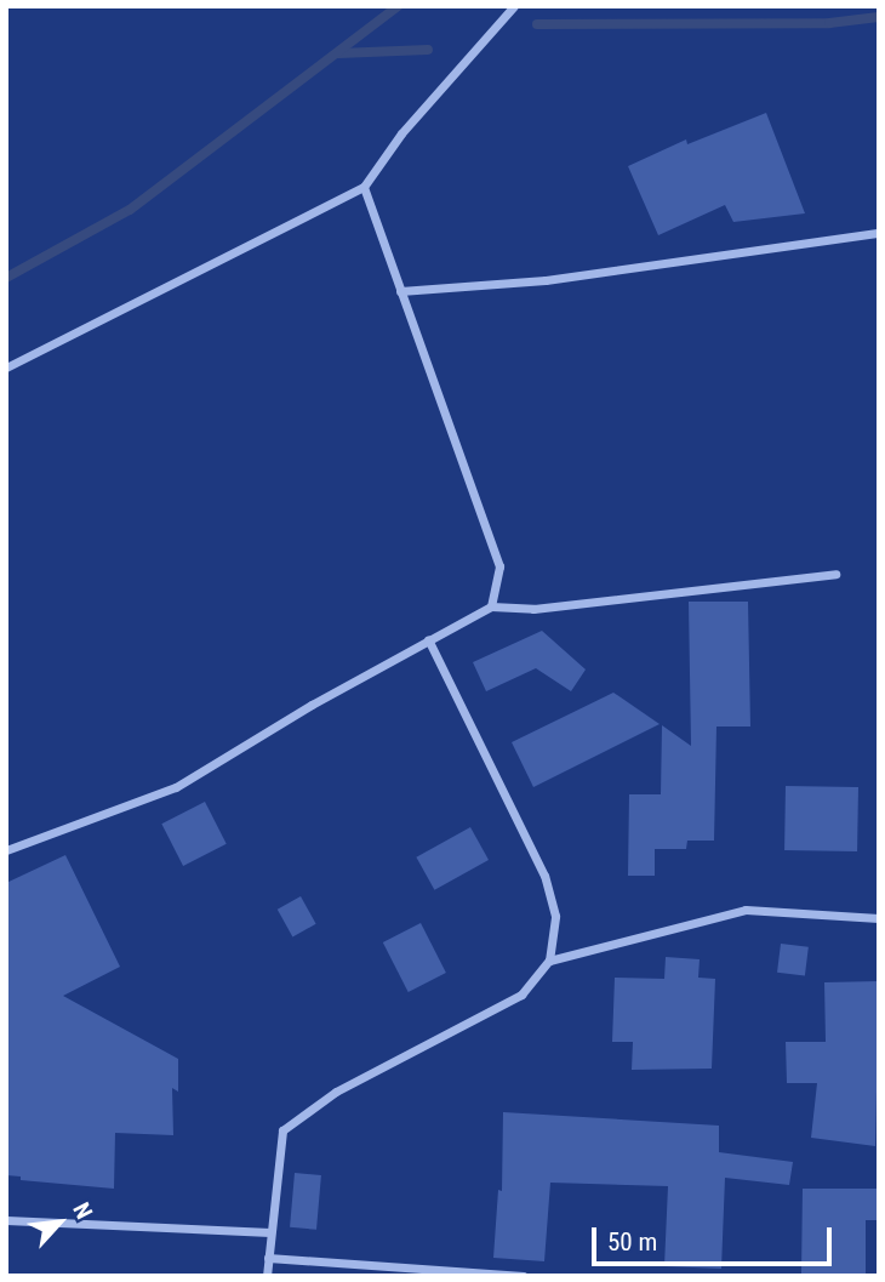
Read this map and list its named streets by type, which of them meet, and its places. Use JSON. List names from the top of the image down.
{
  "scale_bar": "50 m",
  "north": "top right"
}
